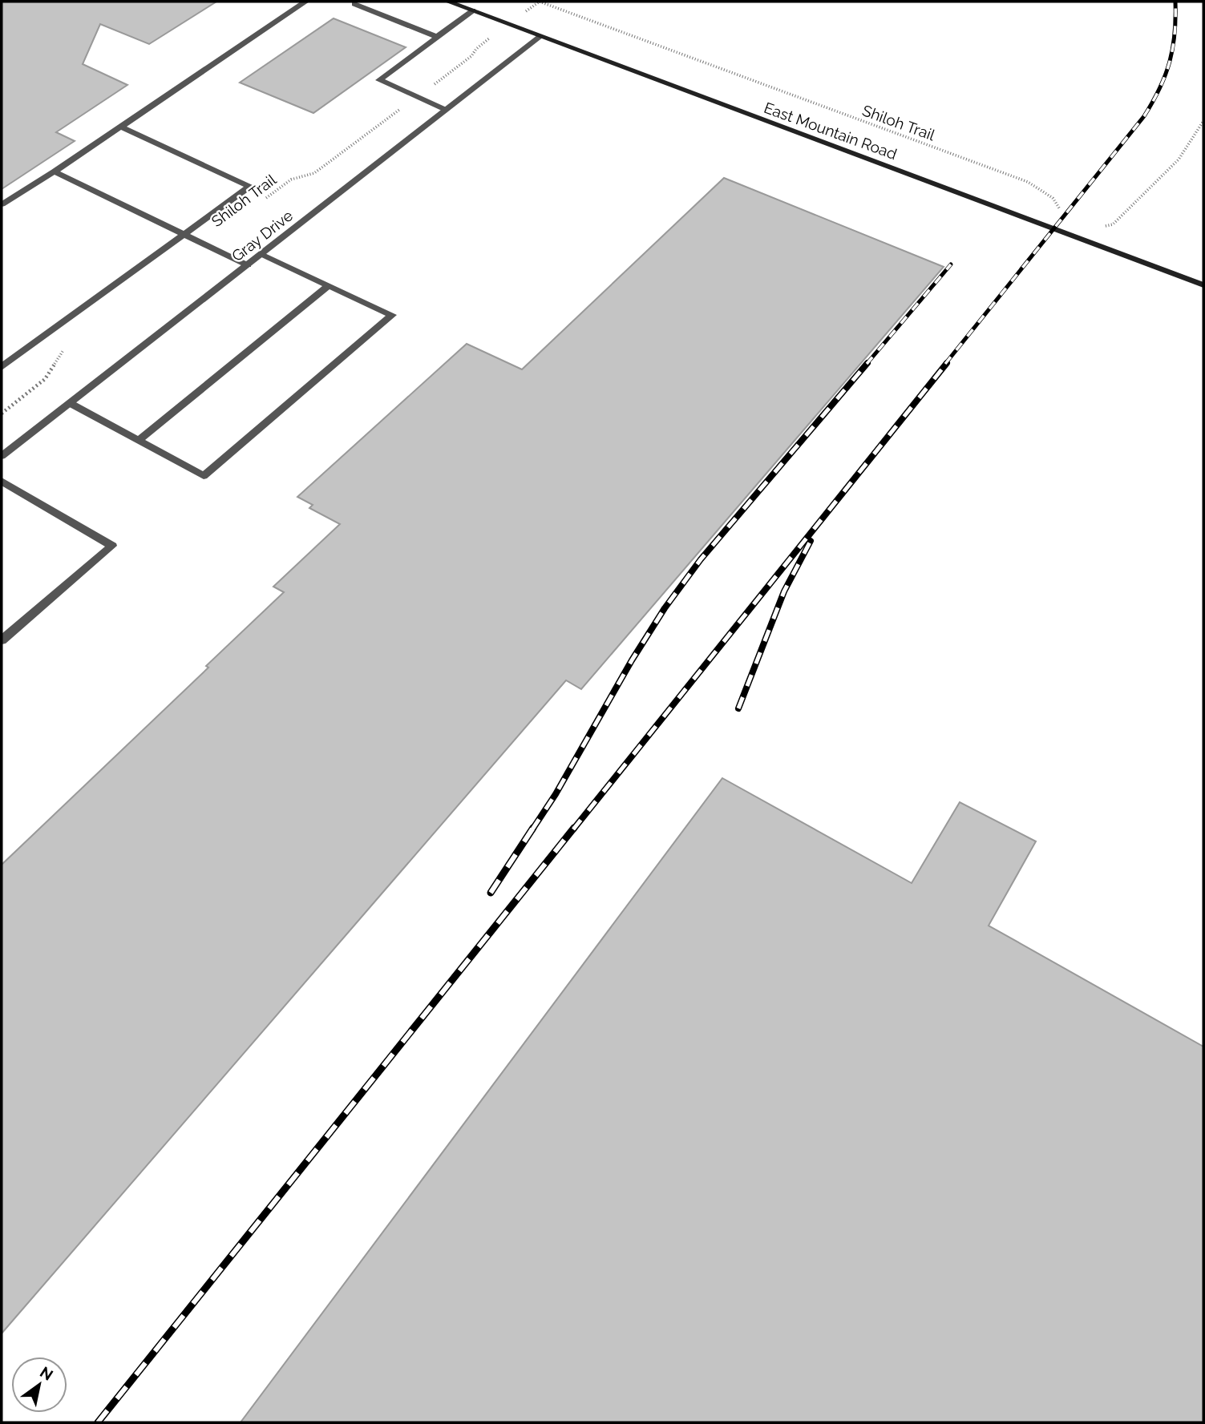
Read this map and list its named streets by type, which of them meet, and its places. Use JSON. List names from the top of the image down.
{
  "streets": {
    "street": ["East Mountain Road", "Gray Drive"],
    "path": ["Shiloh Trail"]
  },
  "crossings": [
    ["Shiloh Trail", "East Mountain Road"],
    ["East Mountain Road", "Gray Drive"]
  ],
  "north": "top right"
}
